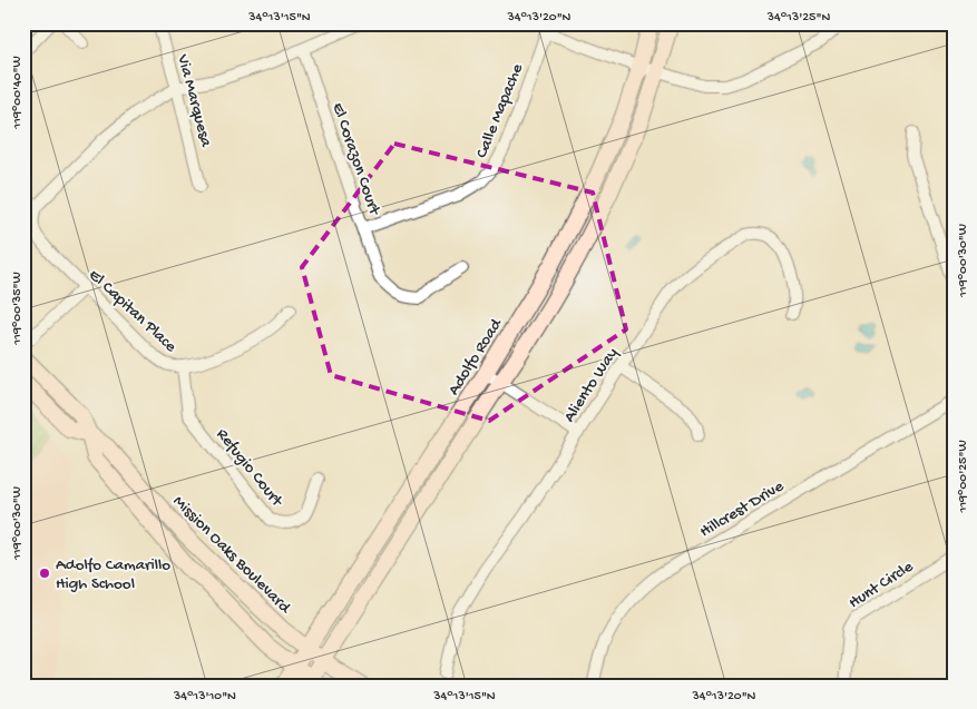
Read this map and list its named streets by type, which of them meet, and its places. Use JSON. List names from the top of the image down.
{
  "streets": {
    "main road": ["Adolfo Road", "Mission Oaks Boulevard"],
    "street": [
      "Via Marquesa",
      "Calle Mapache",
      "El Corazon Court",
      "El Capitan Place",
      "Aliento Way",
      "Refugio Court",
      "Hillcrest Drive",
      "Hunt Circle"
    ]
  },
  "crossings": [
    ["Via Marquesa", "El Capitan Place"],
    ["Calle Mapache", "El Corazon Court"],
    ["El Capitan Place", "Refugio Court"],
    ["Adolfo Road", "Mission Oaks Boulevard"]
  ],
  "places": ["Adolfo Camarillo High School"],
  "coordinates": [
    "34°13'15\"N",
    "34°13'20\"N",
    "34°13'25\"N",
    "119°00'40\"W",
    "119°00'30\"W",
    "119°00'35\"W",
    "119°00'25\"W",
    "34°13'10\"N"
  ]
}
